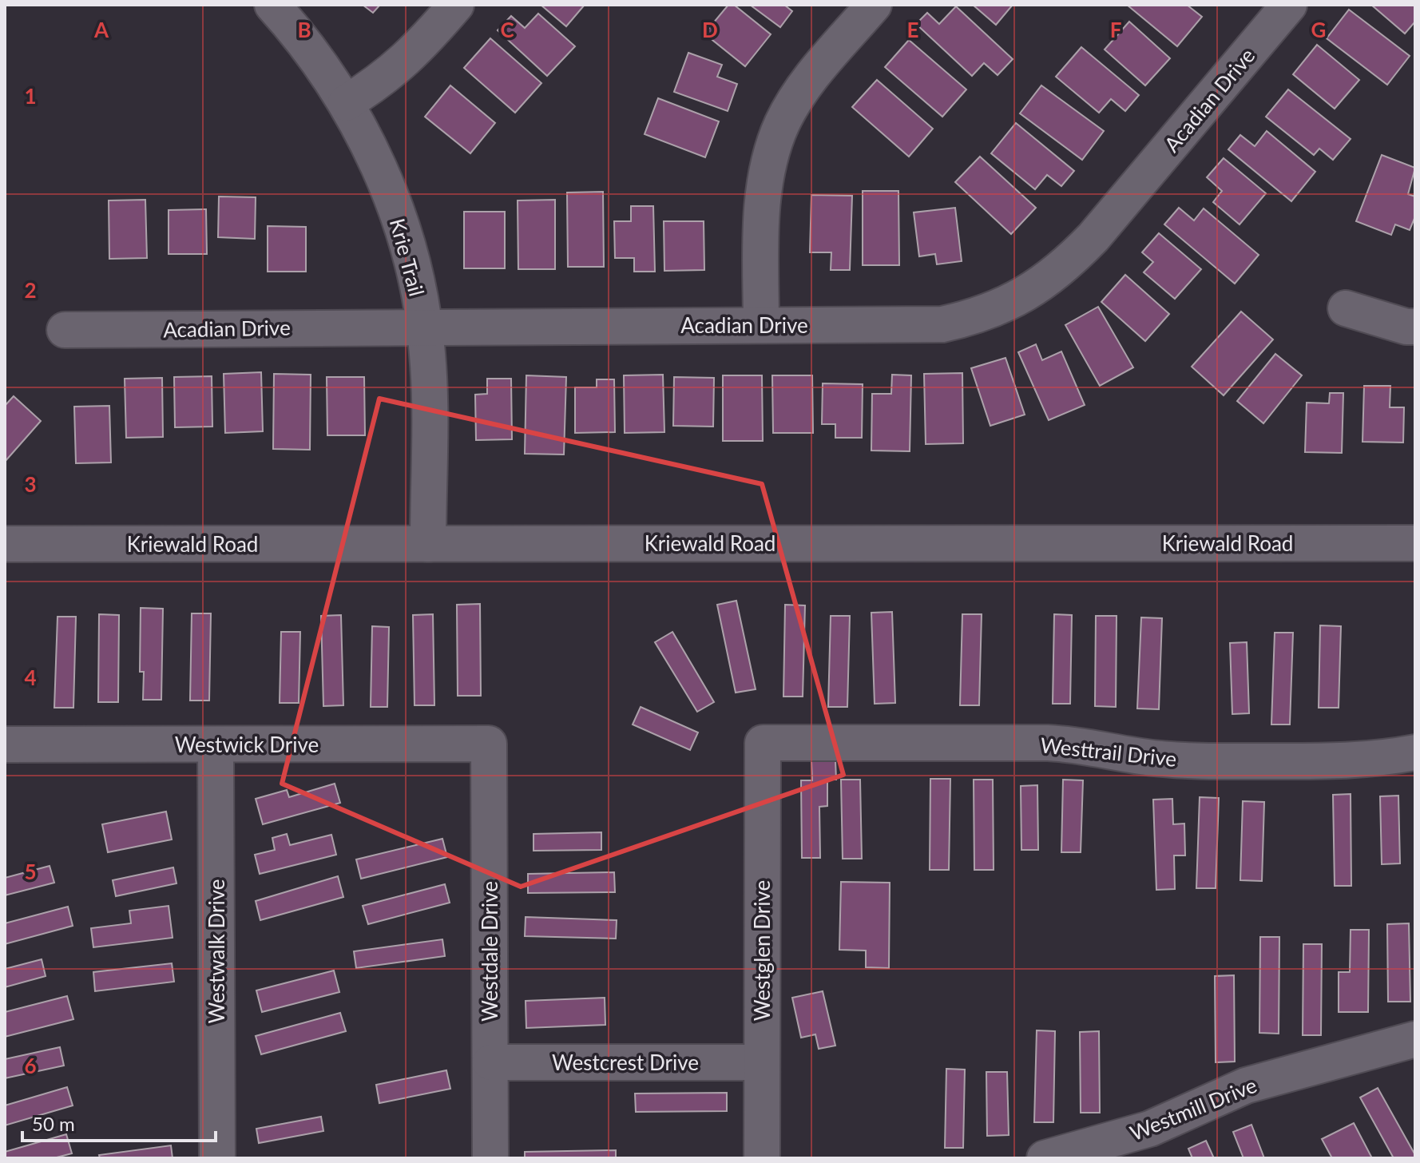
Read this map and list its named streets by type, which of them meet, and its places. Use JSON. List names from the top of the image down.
{
  "streets": {
    "street": [
      "Acadian Drive",
      "Krie Trail",
      "Kriewald Road",
      "Westwick Drive",
      "Westtrail Drive",
      "Westglen Drive",
      "Westwalk Drive",
      "Westdale Drive",
      "Westcrest Drive",
      "Westmill Drive"
    ]
  },
  "crossings": [
    ["Acadian Drive", "Krie Trail"],
    ["Krie Trail", "Kriewald Road"],
    ["Westwick Drive", "Westwalk Drive"],
    ["Westwick Drive", "Westdale Drive"],
    ["Westtrail Drive", "Westglen Drive"],
    ["Westglen Drive", "Westcrest Drive"],
    ["Westdale Drive", "Westcrest Drive"]
  ],
  "scale_bar": "50 m",
  "grid": {
    "columns": [
      "A",
      "B",
      "C",
      "D",
      "E",
      "F",
      "G"
    ],
    "rows": [
      "1",
      "2",
      "3",
      "4",
      "5",
      "6"
    ]
  }
}
